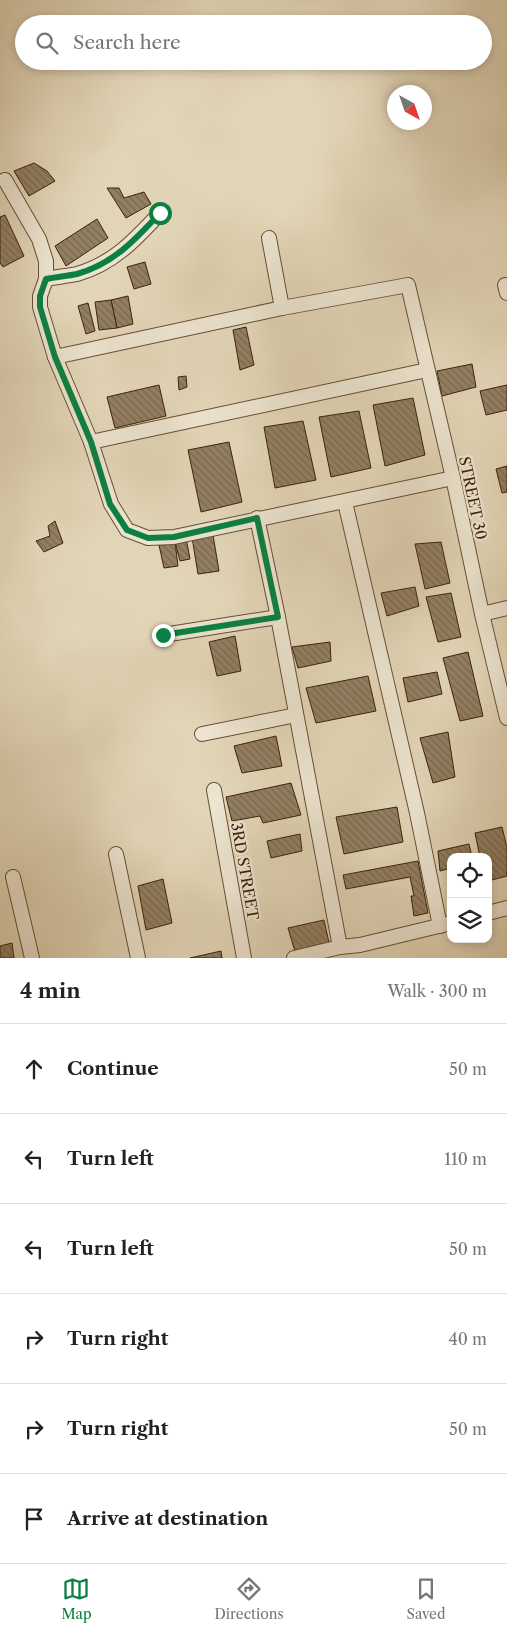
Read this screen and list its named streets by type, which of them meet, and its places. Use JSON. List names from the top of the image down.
{
  "streets": {
    "street": ["STREET 30", "3RD STREET"]
  },
  "north": "bottom right",
  "page": {
    "search": "Search here",
    "heading": ["4 min", "Walk · 300 m"],
    "list": [
      ["Continue", "50 m"],
      ["Turn left", "110 m"],
      ["Turn left", "50 m"],
      ["Turn right", "40 m"],
      ["Turn right", "50 m"],
      "Arrive at destination"
    ],
    "nav": ["Map", "Directions", "Saved"]
  }
}
